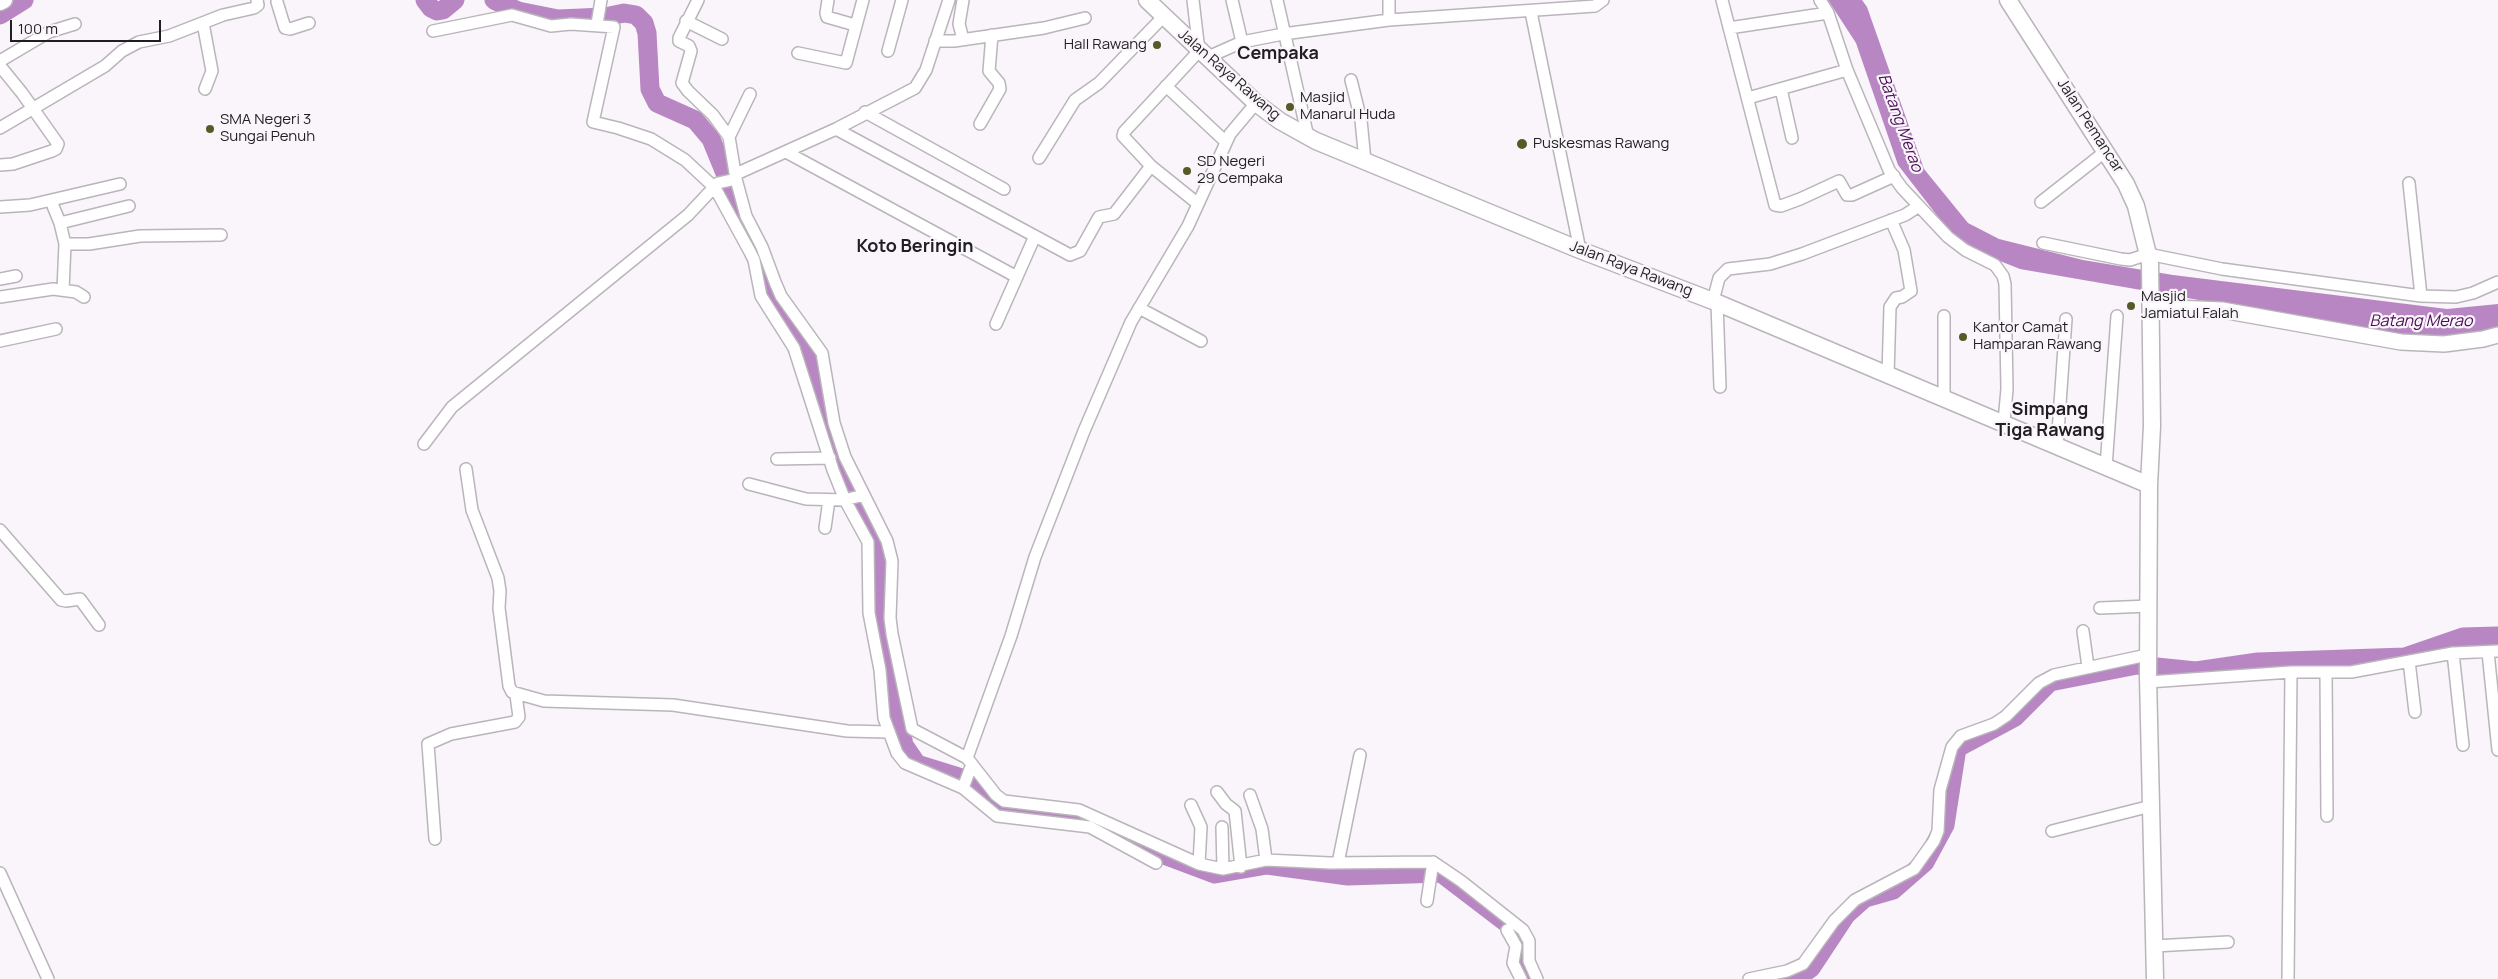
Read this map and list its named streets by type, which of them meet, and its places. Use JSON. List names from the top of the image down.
{
  "streets": {
    "main road": ["Jalan Raya Rawang", "Jalan Pemancar"]
  },
  "crossings": [
    ["Jalan Raya Rawang", "Jalan Pemancar"]
  ],
  "districts": ["Cempaka", "Koto Beringin", "Simpang Tiga Rawang"],
  "water": ["Batang Merao"],
  "places": [
    "Hall Rawang",
    "Masjid Manarul Huda",
    "SMA Negeri 3 Sungai Penuh",
    "Puskesmas Rawang",
    "SD Negeri 29 Cempaka",
    "Masjid Jamiatul Falah",
    "Kantor Camat Hamparan Rawang"
  ],
  "scale_bar": "100 m"
}
